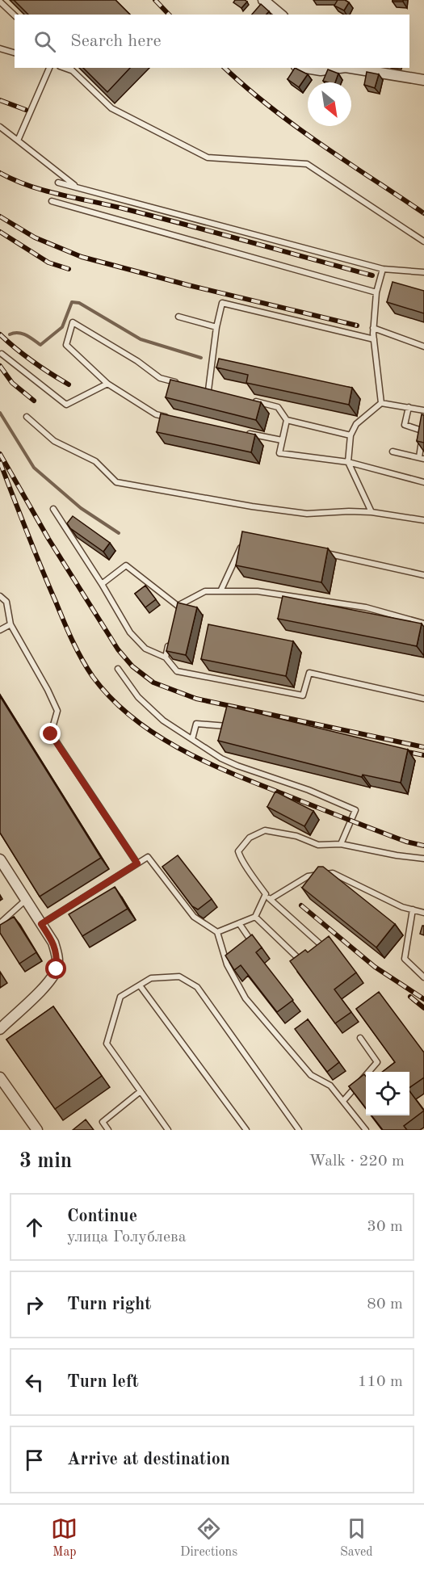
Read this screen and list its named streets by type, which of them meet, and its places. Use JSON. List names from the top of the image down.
{
  "north": "bottom right",
  "page": {
    "search": "Search here",
    "heading": ["3 min", "Walk · 220 m"],
    "list": [
      ["Continue", "улица Голублева", "30 m"],
      ["Turn right", "80 m"],
      ["Turn left", "110 m"],
      "Arrive at destination"
    ],
    "nav": ["Map", "Directions", "Saved"]
  }
}
